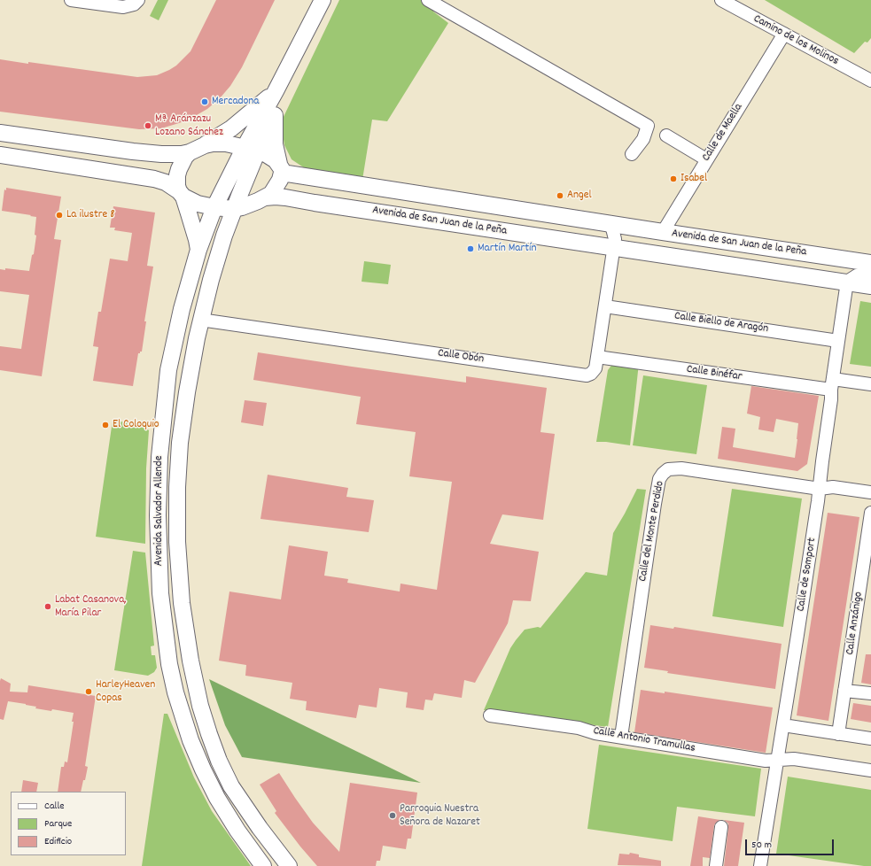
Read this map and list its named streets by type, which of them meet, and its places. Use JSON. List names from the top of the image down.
{
  "streets": {
    "main road": ["Avenida de San Juan de la Peña", "Avenida Salvador Allende"],
    "street": [
      "Camino de los Molinos",
      "Calle de Maella",
      "Calle Biello de Aragón",
      "Calle Obón",
      "Calle Binéfar",
      "Calle del Monte Perdido",
      "Calle de Somport",
      "Calle Anzánigo",
      "Calle Antonio Tramullas"
    ]
  },
  "crossings": [
    ["Camino de los Molinos", "Calle de Maella"],
    ["Calle de Maella", "Avenida de San Juan de la Peña"],
    ["Avenida de San Juan de la Peña", "Calle Obón"],
    ["Avenida de San Juan de la Peña", "Avenida Salvador Allende"],
    ["Avenida de San Juan de la Peña", "Calle de Somport"],
    ["Calle Biello de Aragón", "Calle Obón"],
    ["Calle Biello de Aragón", "Calle de Somport"],
    ["Calle Obón", "Calle Binéfar"],
    ["Calle Obón", "Avenida Salvador Allende"],
    ["Calle Binéfar", "Calle de Somport"],
    ["Calle del Monte Perdido", "Calle de Somport"],
    ["Calle del Monte Perdido", "Calle Antonio Tramullas"],
    ["Calle de Somport", "Calle Antonio Tramullas"]
  ],
  "places": [
    "Mercadona",
    "Mª Aránzazu Lozano Sánchez",
    "Isabel",
    "Angel",
    "La ilustre 8",
    "Martín Martín",
    "El Coloquio",
    "Labat Casanova, María Pilar",
    "HarleyHeaven Copas",
    "Parroquia Nuestra Señora de Nazaret"
  ],
  "legend": ["Calle", "Parque", "Edificio"],
  "scale_bar": "50 m"
}
